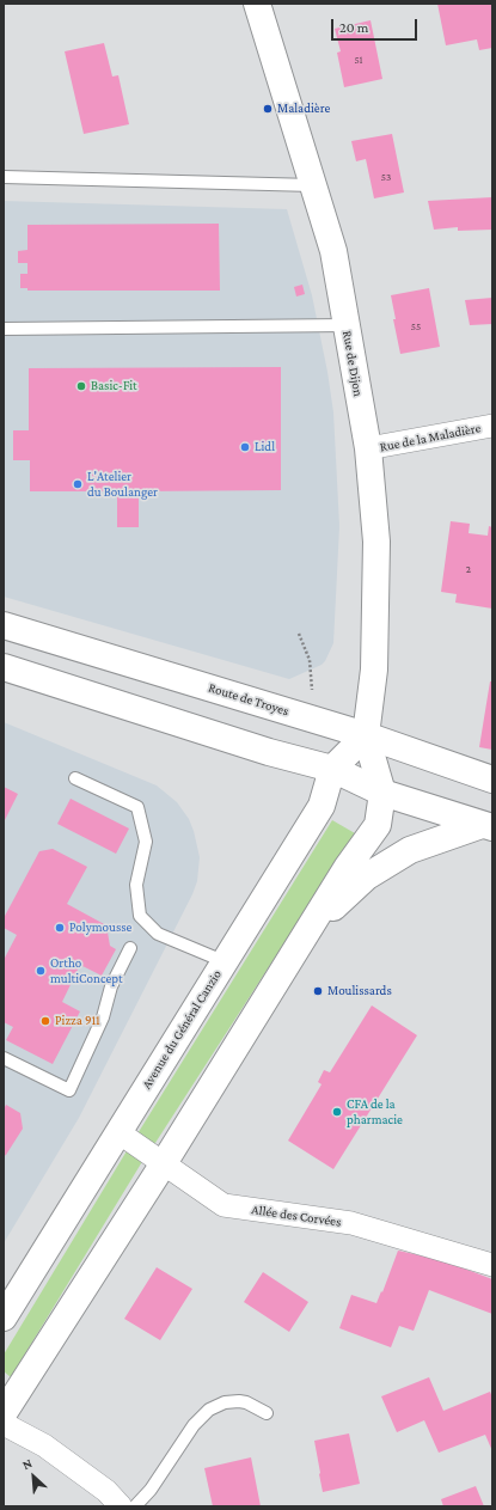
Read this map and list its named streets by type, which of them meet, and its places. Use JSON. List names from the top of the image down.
{
  "streets": {
    "street": [
      "Rue de Dijon",
      "Rue de la Maladière",
      "Route de Troyes",
      "Avenue du Général Canzio",
      "Allée des Corvées"
    ]
  },
  "crossings": [
    ["Rue de Dijon", "Rue de la Maladière"],
    ["Rue de Dijon", "Route de Troyes"],
    ["Rue de Dijon", "Avenue du Général Canzio"],
    ["Route de Troyes", "Avenue du Général Canzio"],
    ["Avenue du Général Canzio", "Allée des Corvées"]
  ],
  "places": [
    "Maladière",
    "Basic-Fit",
    "Lidl",
    "L'Atelier du Boulanger",
    "Polymousse",
    "Ortho multiConcept",
    "Moulissards",
    "Pizza 911",
    "CFA de la pharmacie"
  ],
  "house_numbers": [
    "51",
    "53",
    "55",
    "2"
  ],
  "scale_bar": "20 m",
  "north": "top left"
}
